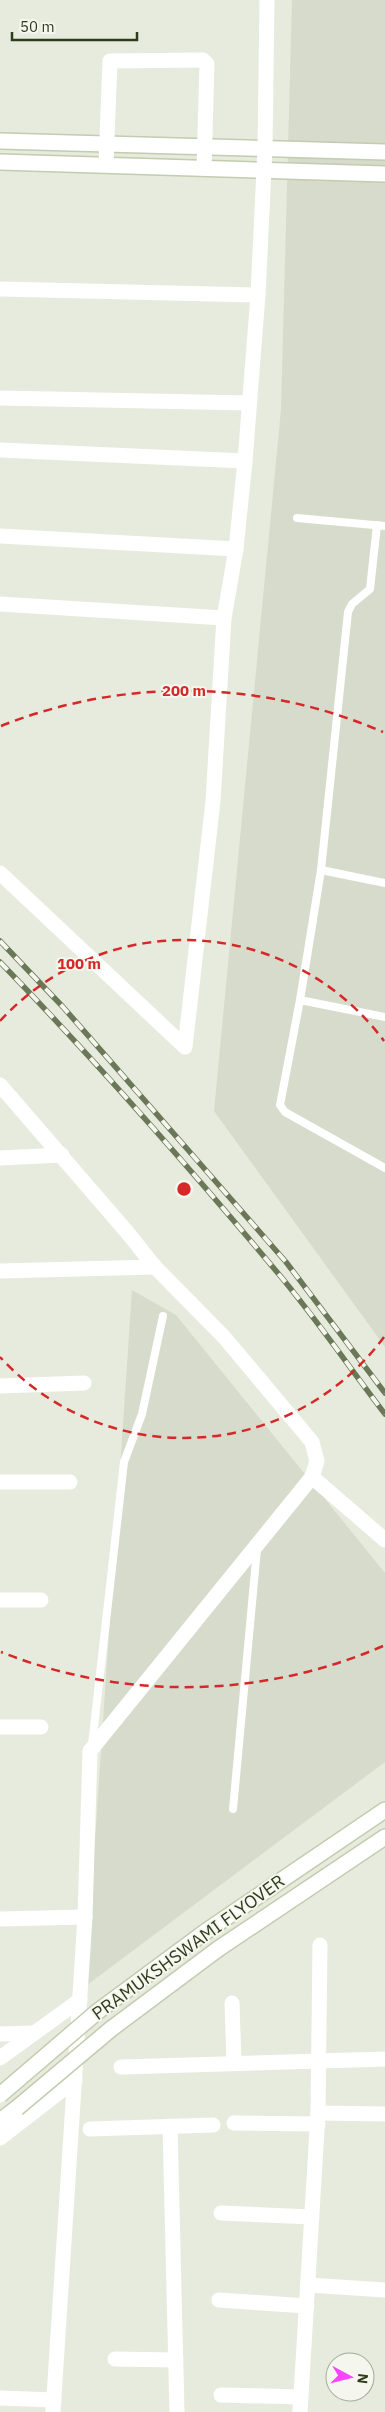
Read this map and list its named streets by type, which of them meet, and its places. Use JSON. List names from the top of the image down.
{
  "streets": {
    "street": ["PRAMUKSHSWAMI FLYOVER"]
  },
  "scale_bar": "50 m",
  "north": "right",
  "rings": ["200 m", "100 m"]
}
